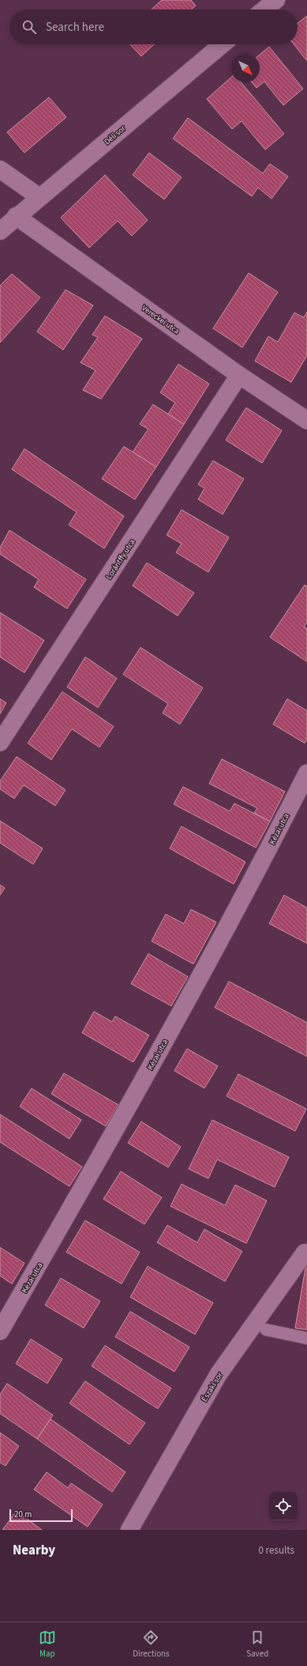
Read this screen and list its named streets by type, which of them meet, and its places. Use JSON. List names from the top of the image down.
{
  "streets": {
    "street": [
      "Déli sor",
      "Vereckei utca",
      "Lorántffy utca",
      "Kézai utca",
      "Északi sor"
    ]
  },
  "crossings": [
    ["Déli sor", "Vereckei utca"],
    ["Vereckei utca", "Lorántffy utca"]
  ],
  "scale_bar": "20 m",
  "north": "bottom right",
  "page": {
    "search": "Search here",
    "scale": "20 m",
    "heading": ["Nearby", "0 results"],
    "nav": ["Map", "Directions", "Saved"]
  }
}
